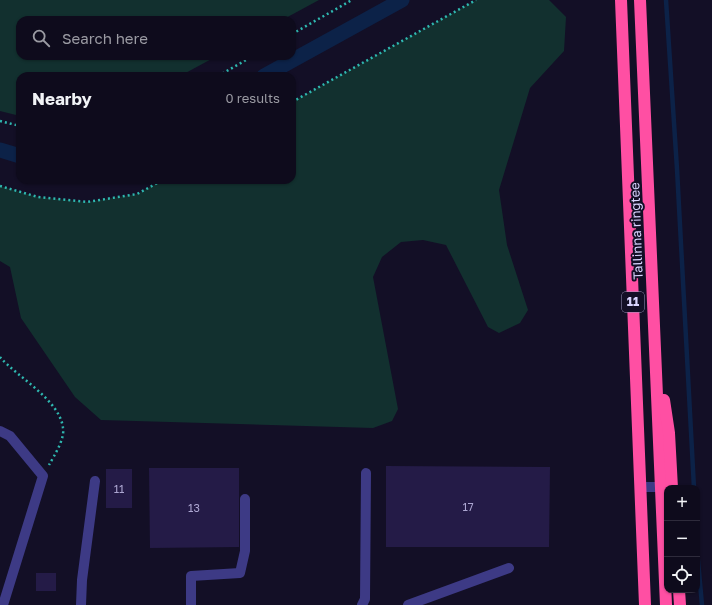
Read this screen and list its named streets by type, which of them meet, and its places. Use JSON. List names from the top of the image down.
{
  "streets": {
    "highway": ["Tallinna ringtee", "11"]
  },
  "house_numbers": ["11", "17", "13"],
  "page": {
    "search": "Search here",
    "heading": ["Nearby", "0 results"],
    "map_buttons": ["+", "−"]
  }
}
